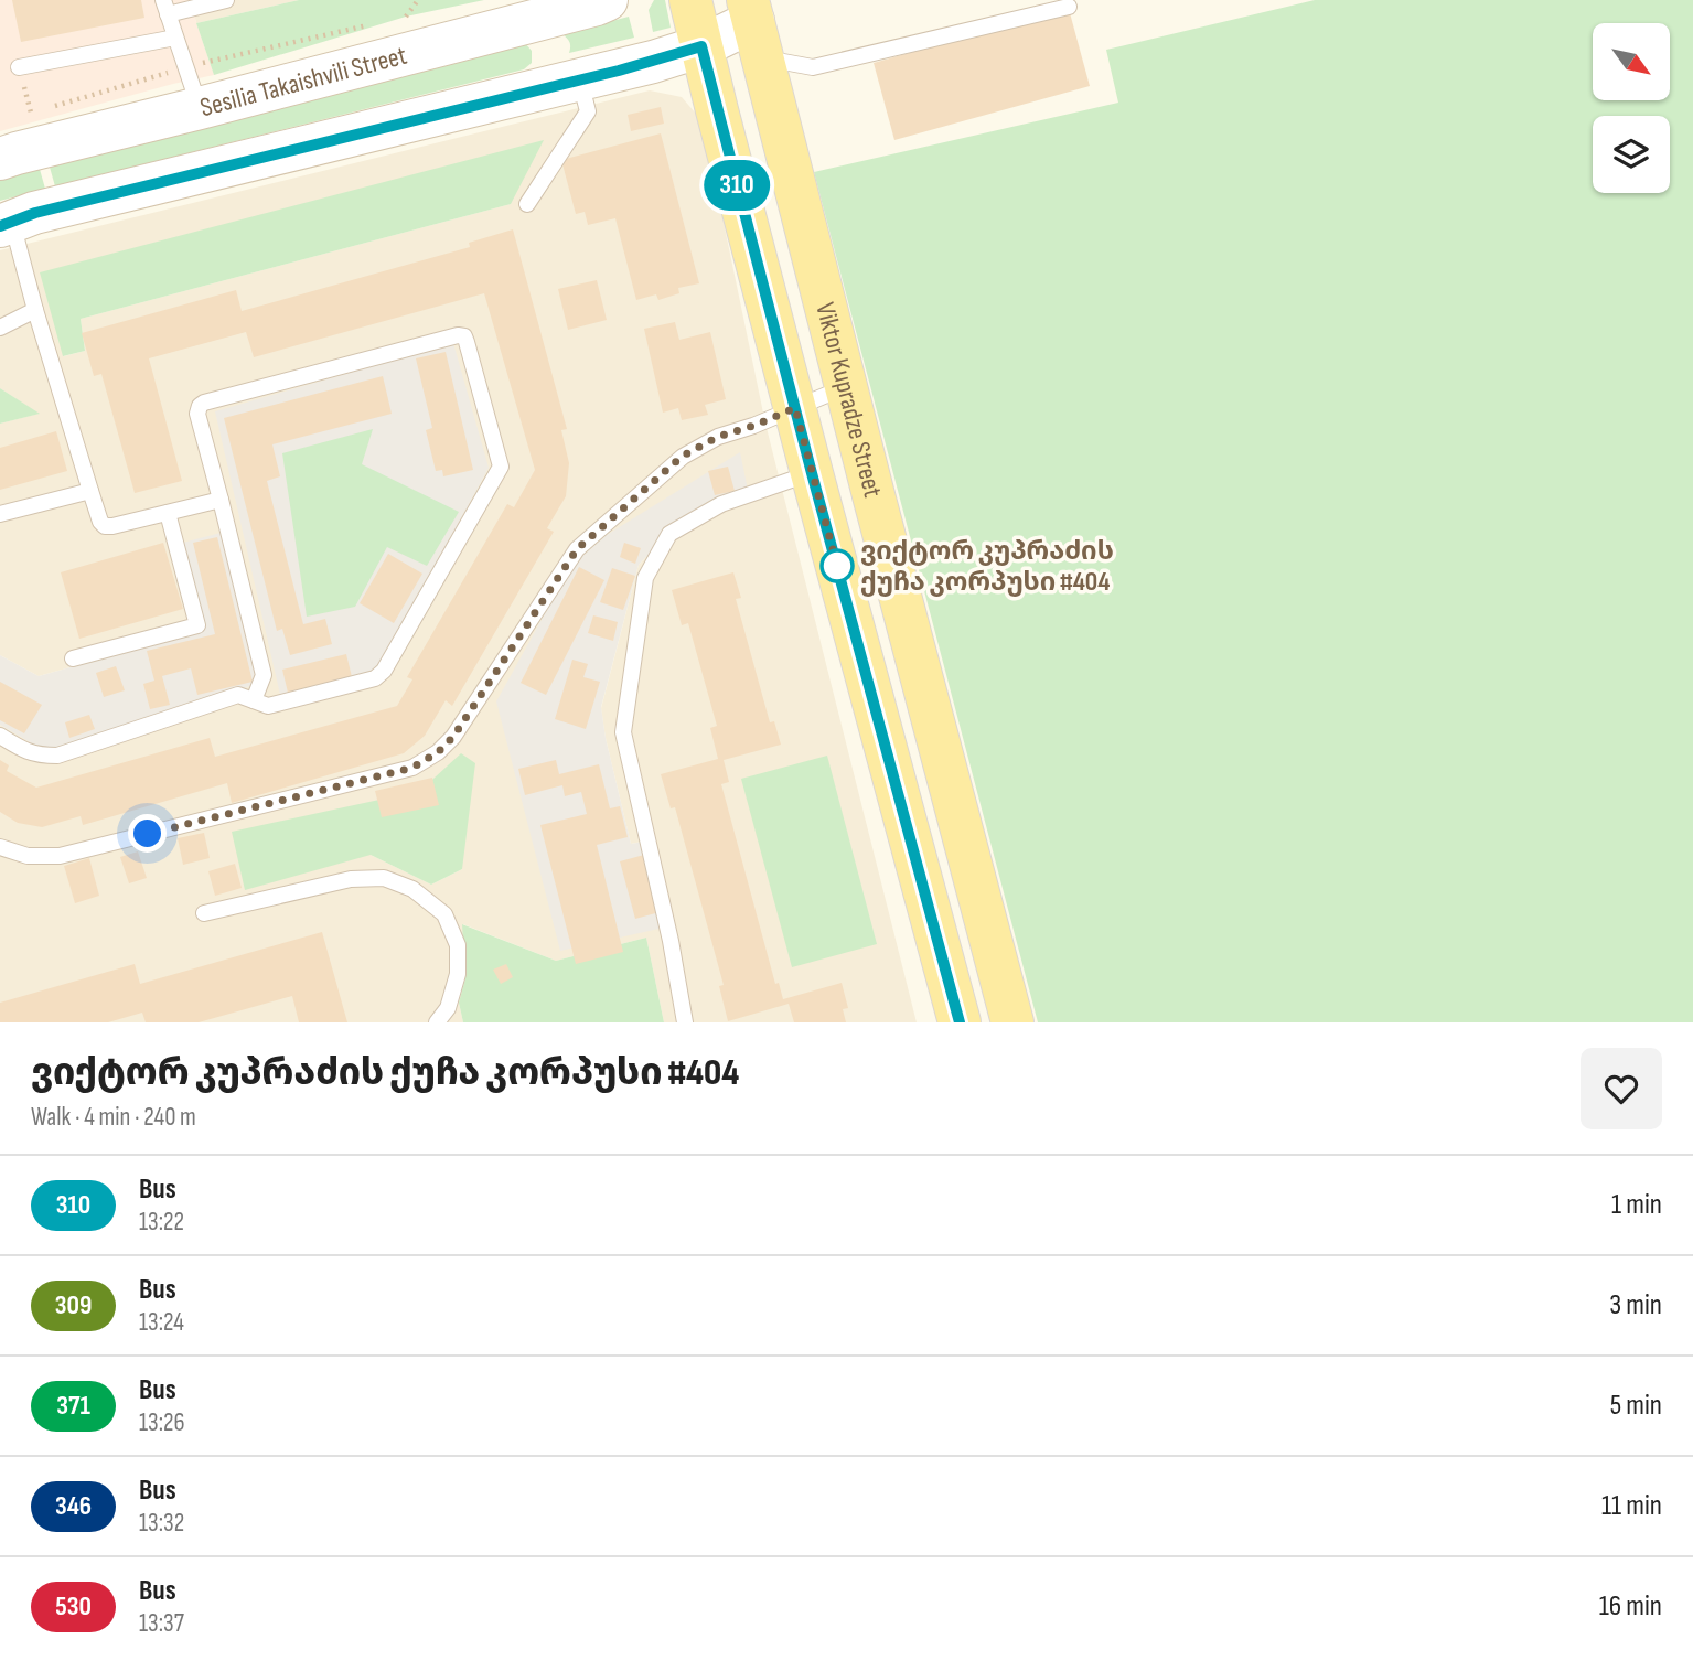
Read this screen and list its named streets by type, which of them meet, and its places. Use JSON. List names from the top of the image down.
{
  "streets": {
    "main road": ["Sesilia Takaishvili Street", "Viktor Kupradze Street"]
  },
  "places": ["ვიქტორ კუპრაძის ქუჩა კორპუსი #404"],
  "lines": ["bus line 310"],
  "north": "bottom right",
  "page": {
    "on_map": "310",
    "heading": ["ვიქტორ კუპრაძის ქუჩა კორპუსი #404", "Walk · 4 min · 240 m"],
    "list": [
      {
        "mark": "310",
        "name": "Bus",
        "note": "13:22",
        "value": "1 min"
      },
      {
        "mark": "309",
        "name": "Bus",
        "note": "13:24",
        "value": "3 min"
      },
      {
        "mark": "371",
        "name": "Bus",
        "note": "13:26",
        "value": "5 min"
      },
      {
        "mark": "346",
        "name": "Bus",
        "note": "13:32",
        "value": "11 min"
      },
      {
        "mark": "530",
        "name": "Bus",
        "note": "13:37",
        "value": "16 min"
      }
    ]
  }
}
